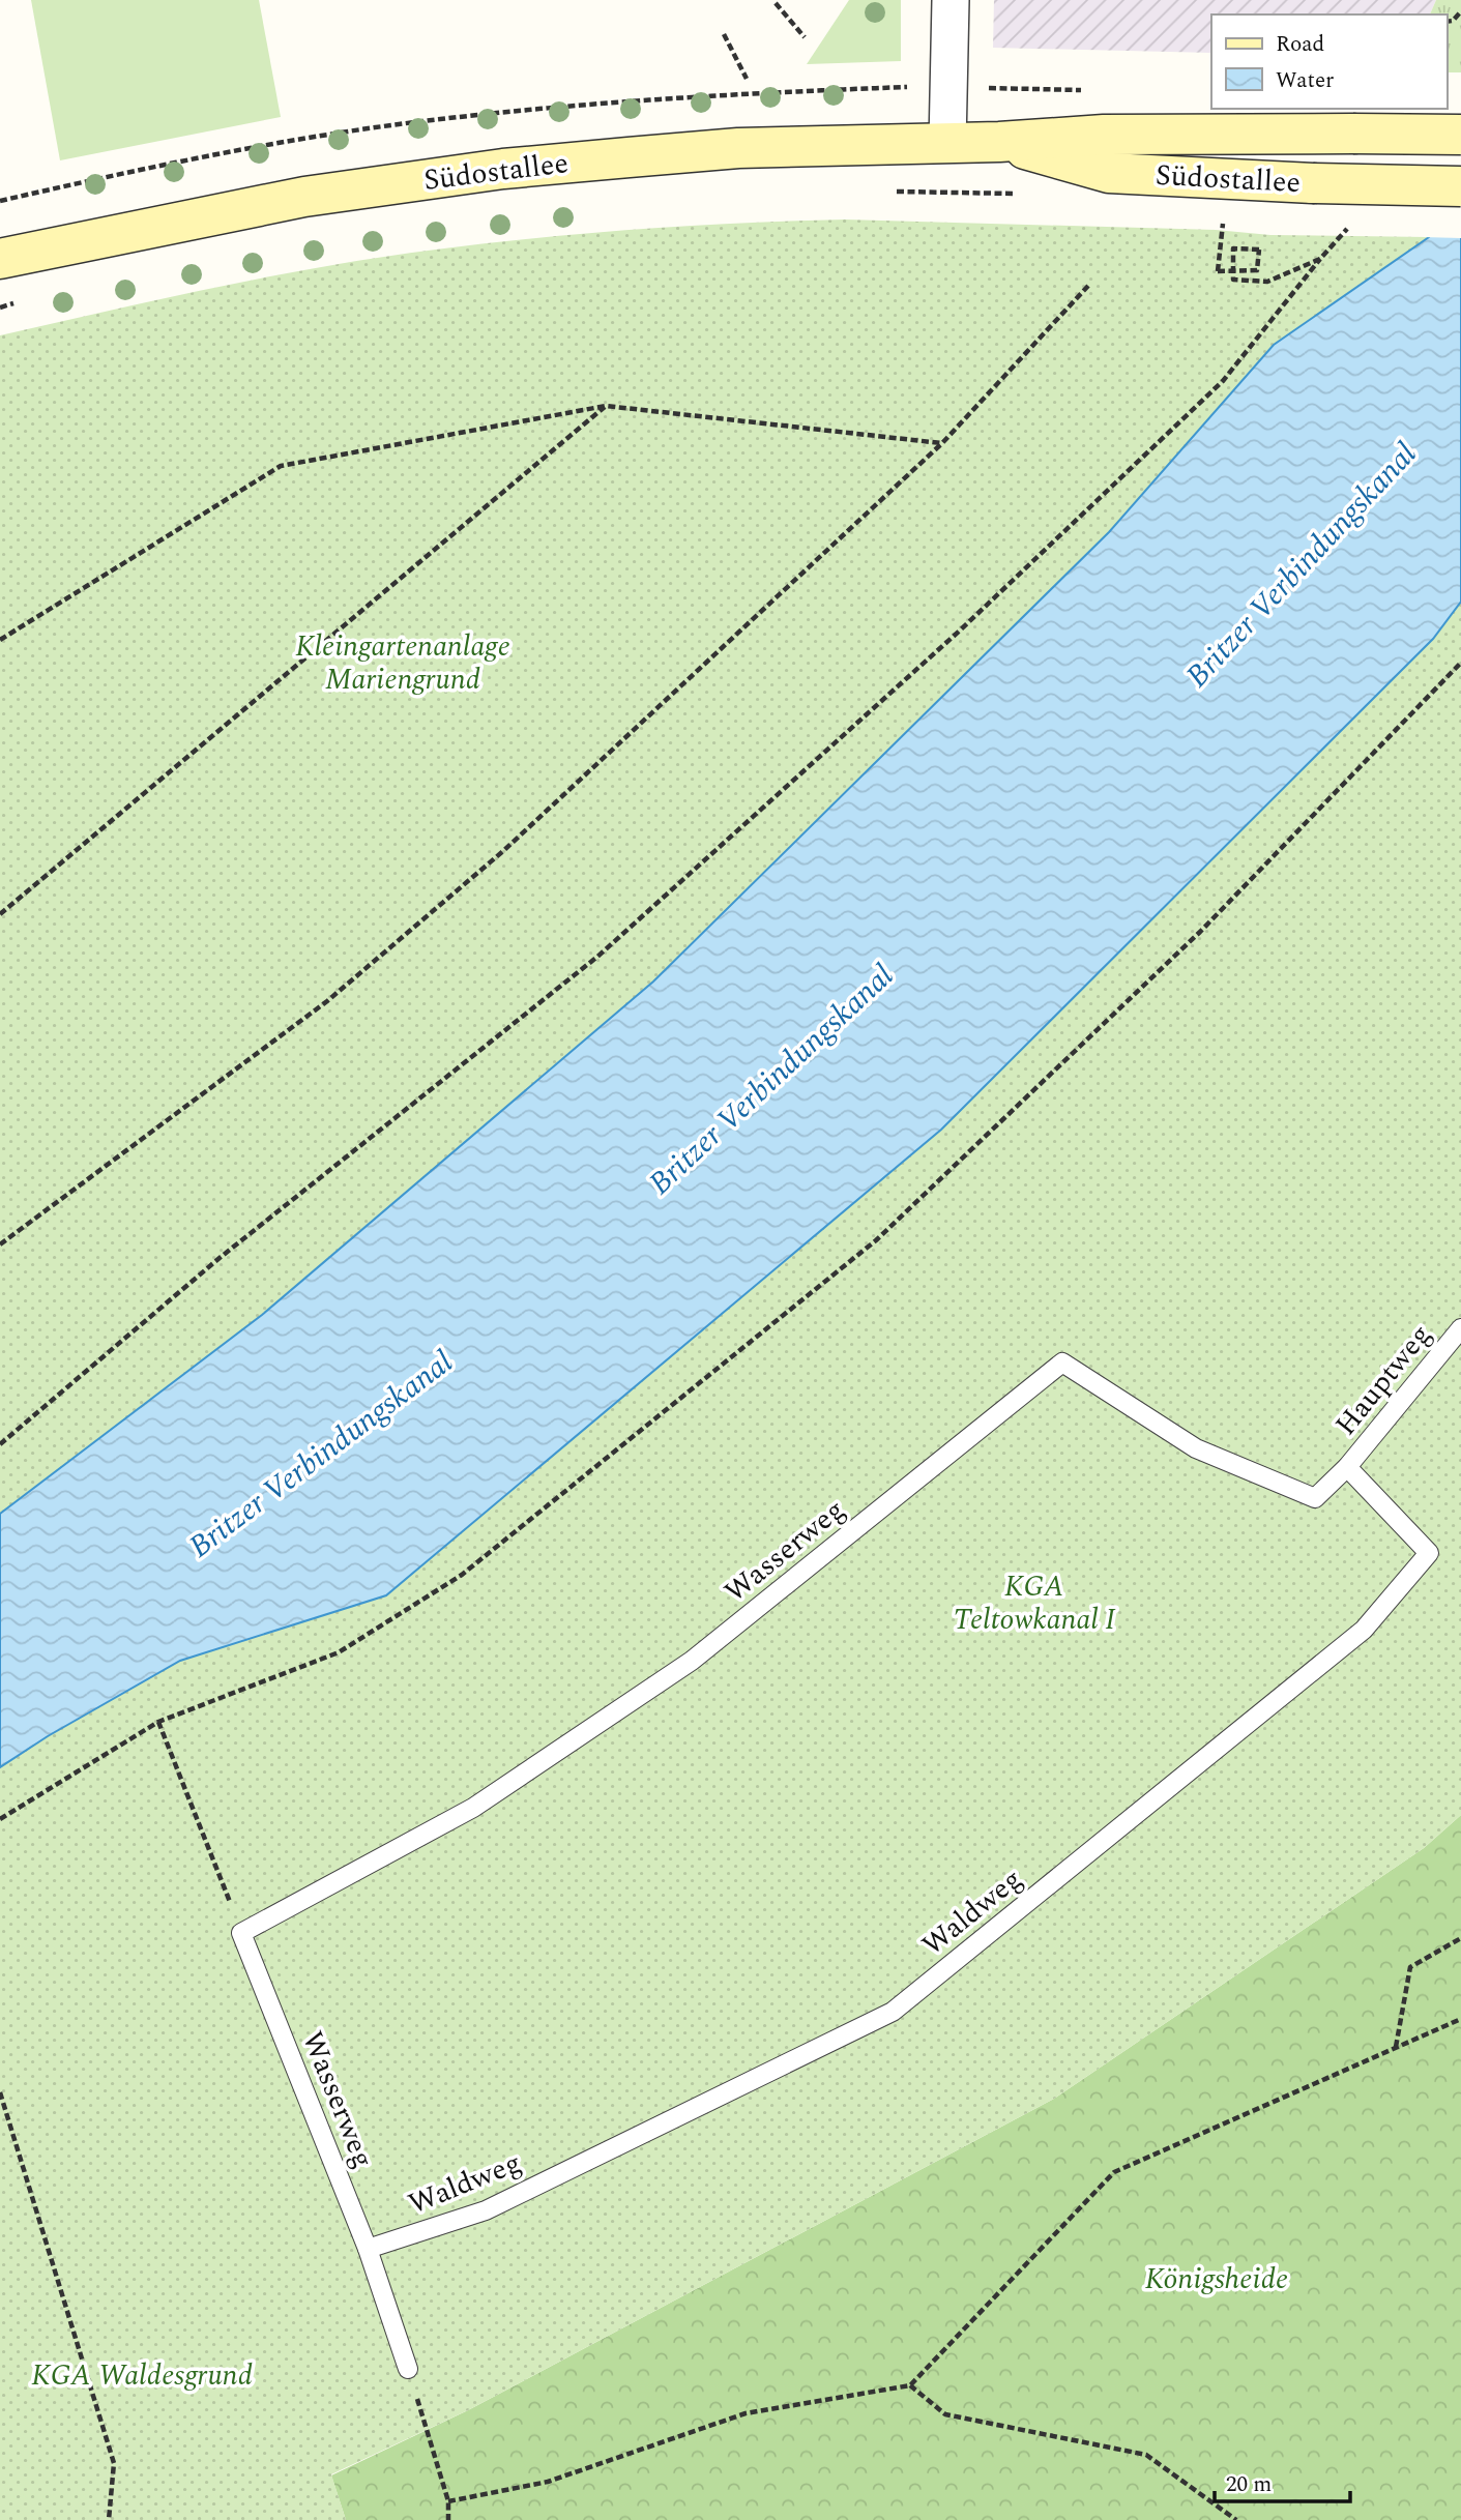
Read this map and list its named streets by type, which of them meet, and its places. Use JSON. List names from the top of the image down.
{
  "streets": {
    "main road": ["Südostallee"],
    "lane": ["Hauptweg", "Wasserweg", "Waldweg"]
  },
  "crossings": [
    ["Hauptweg", "Wasserweg"],
    ["Hauptweg", "Waldweg"],
    ["Wasserweg", "Waldweg"]
  ],
  "water": ["Britzer Verbindungskanal"],
  "parks": [
    "Kleingartenanlage Mariengrund",
    "KGA Teltowkanal I",
    "Königsheide",
    "KGA Waldesgrund"
  ],
  "legend": ["Road", "Water"],
  "scale_bar": "20 m"
}
